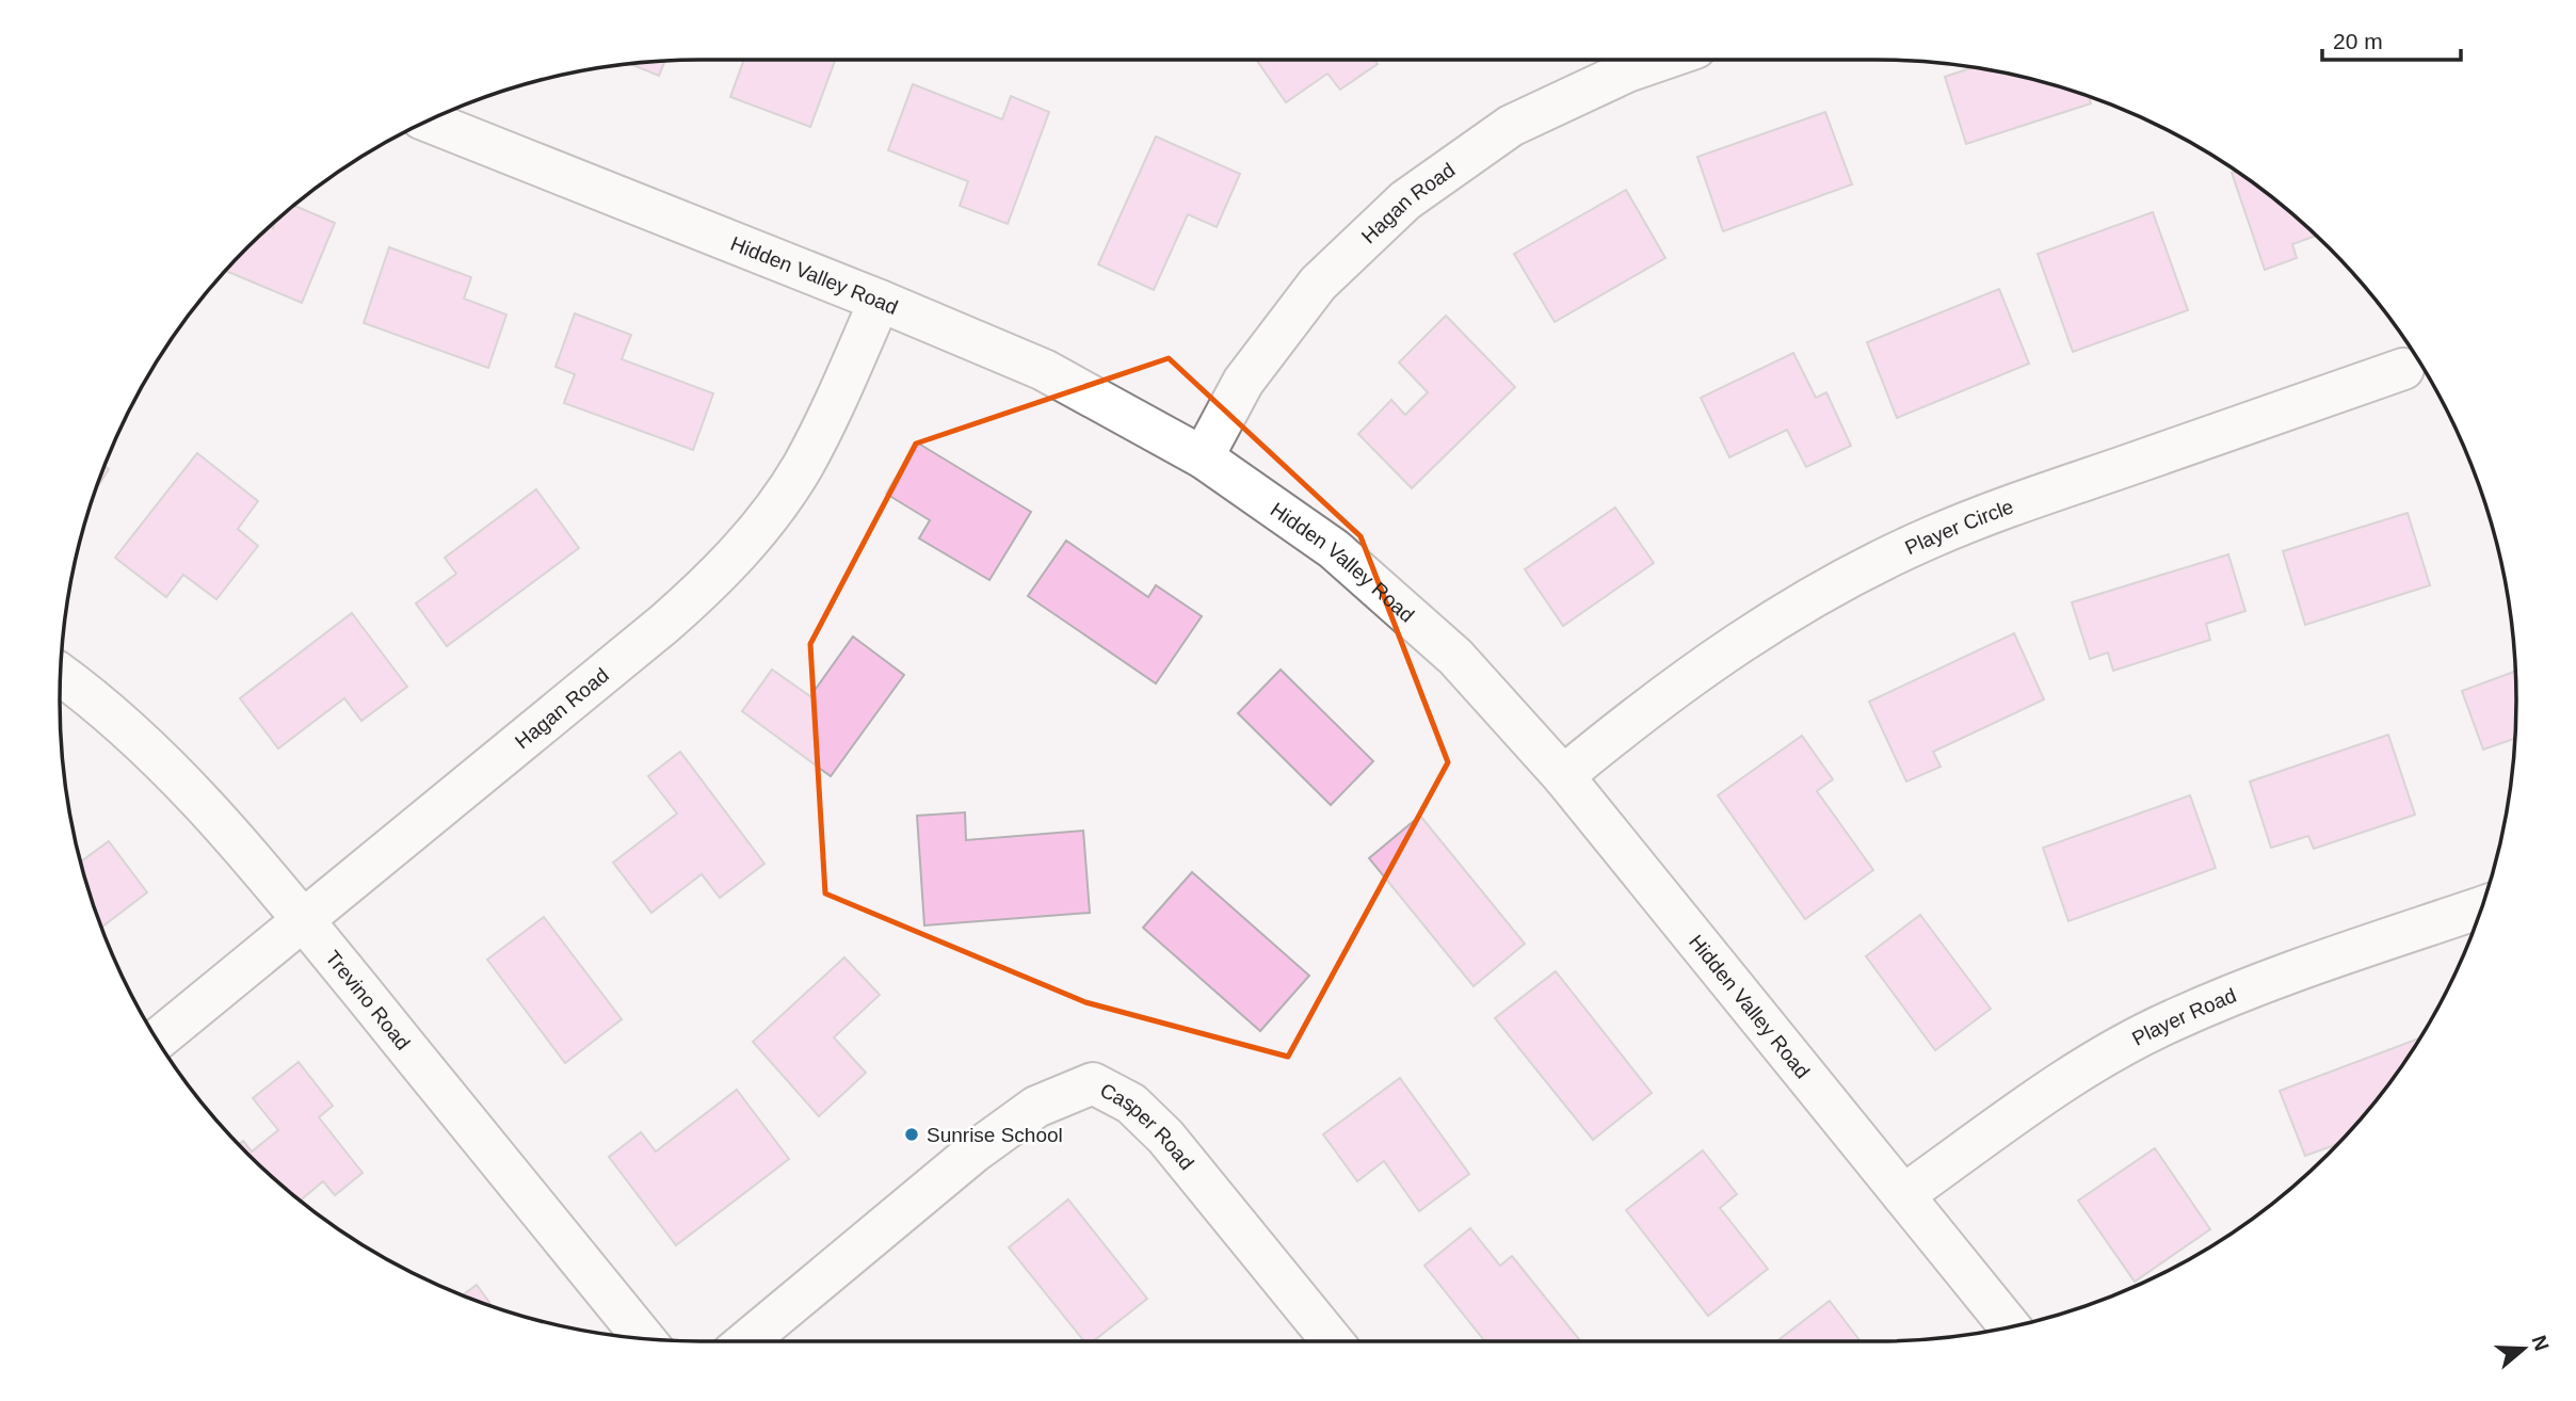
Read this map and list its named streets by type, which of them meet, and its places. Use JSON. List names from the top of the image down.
{
  "streets": {
    "street": [
      "Hagan Road",
      "Hidden Valley Road",
      "Player Circle",
      "Trevino Road",
      "Player Road",
      "Casper Road"
    ]
  },
  "crossings": [
    ["Hagan Road", "Hidden Valley Road"],
    ["Hagan Road", "Trevino Road"],
    ["Hidden Valley Road", "Player Circle"],
    ["Hidden Valley Road", "Player Road"]
  ],
  "places": ["Sunrise School"],
  "scale_bar": "20 m",
  "north": "right"
}
